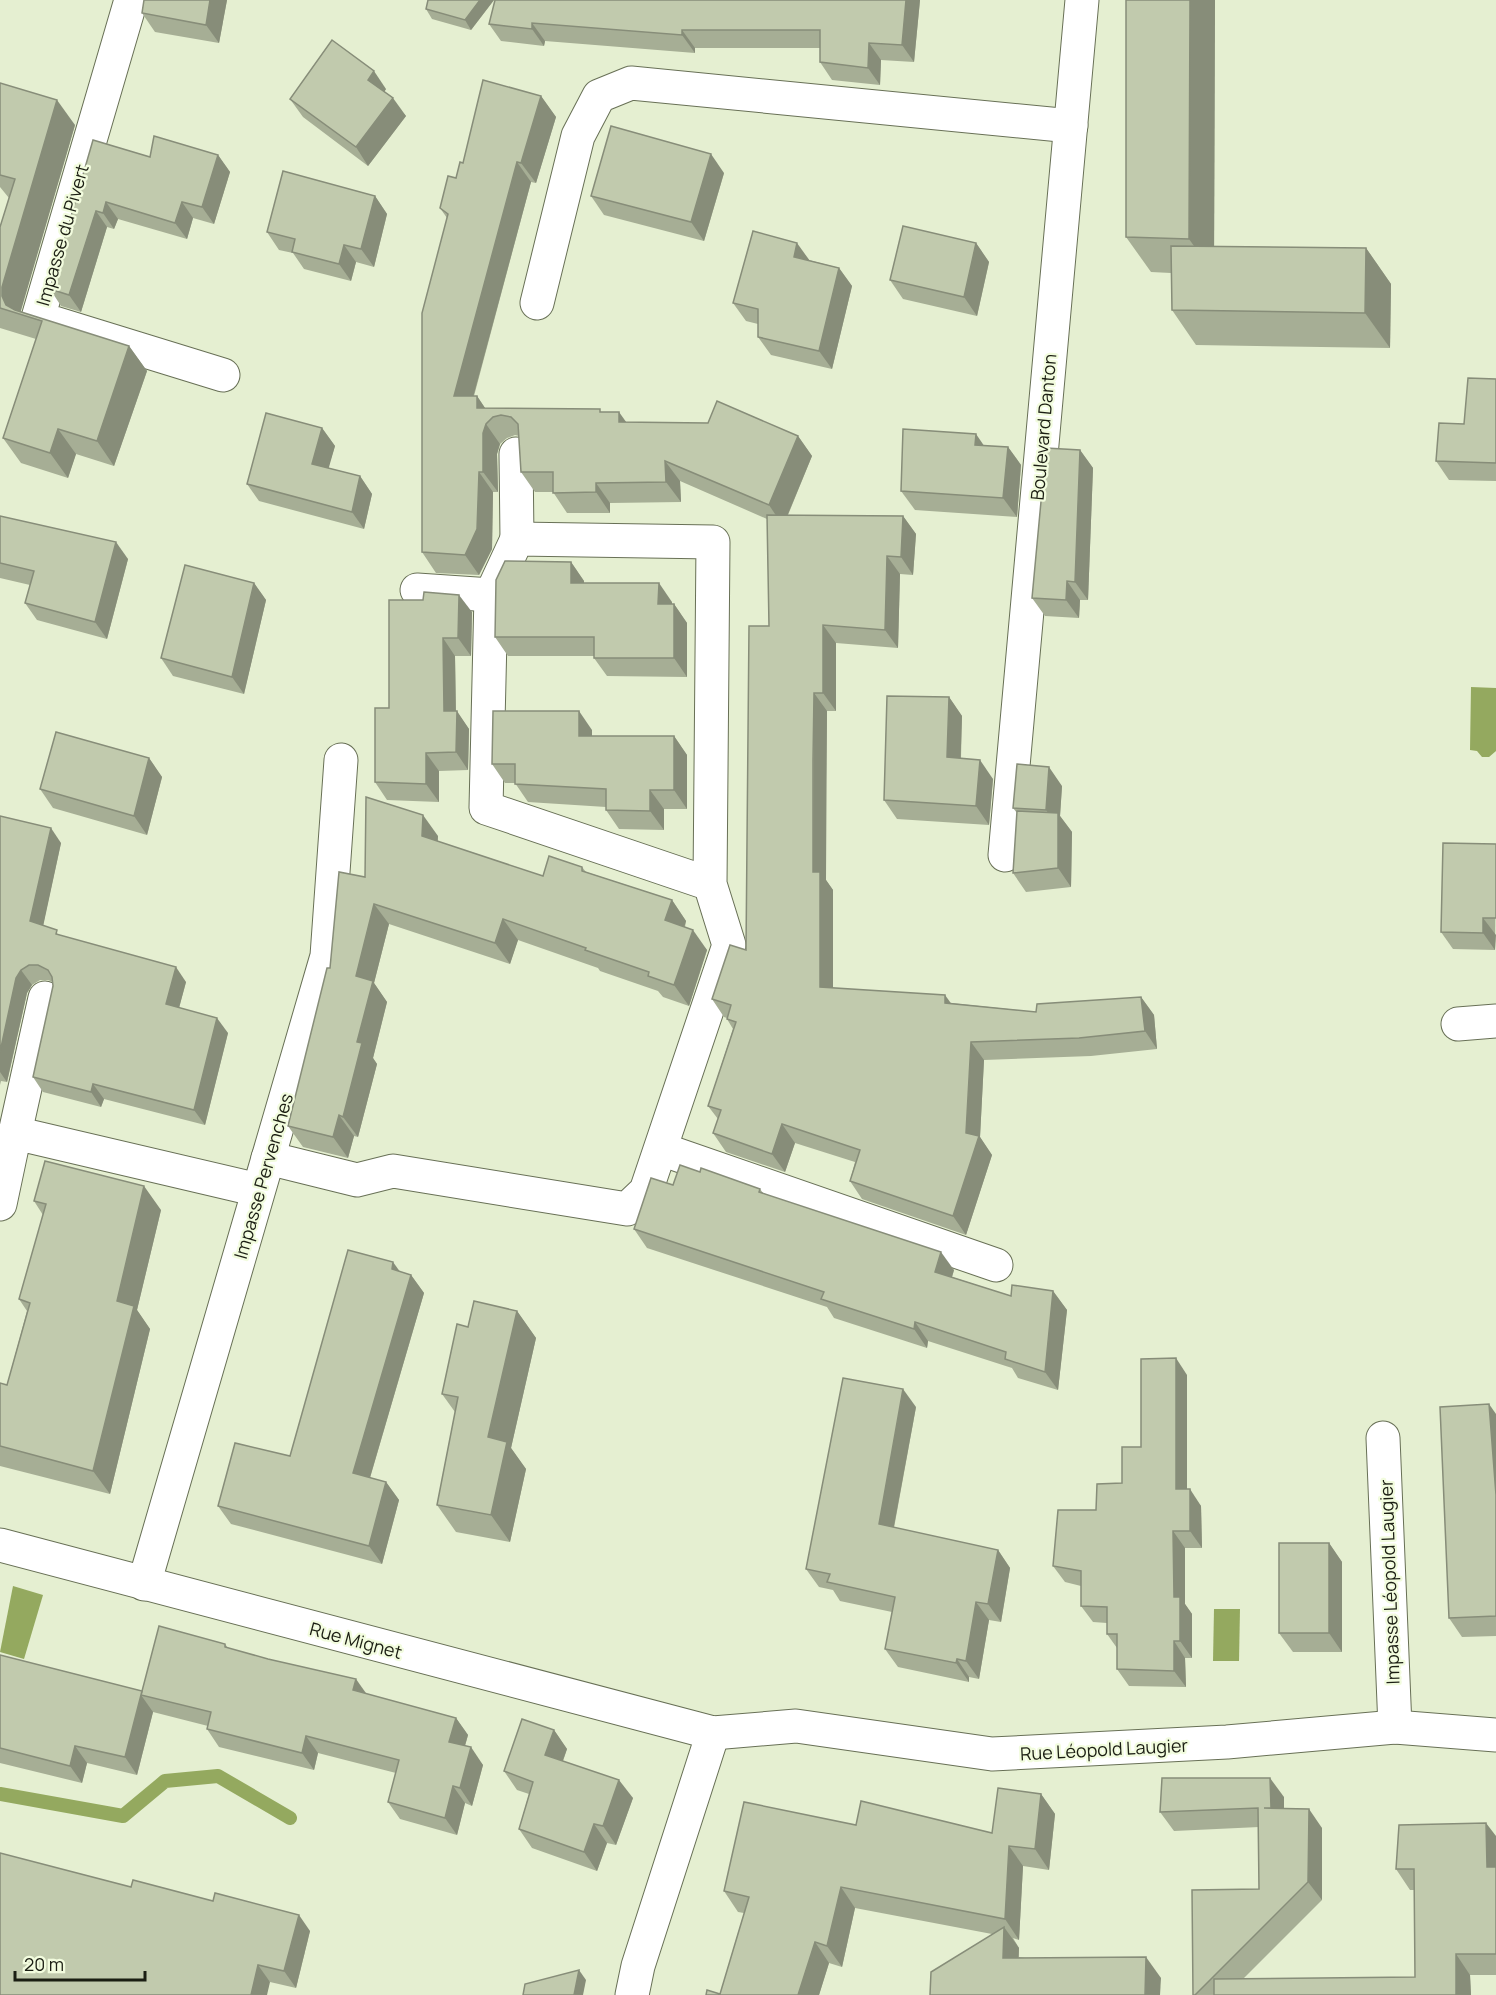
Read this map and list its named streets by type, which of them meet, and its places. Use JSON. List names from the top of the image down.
{
  "streets": {
    "street": [
      "Impasse du Pivert",
      "Boulevard Danton",
      "Impasse Pervenches",
      "Impasse Léopold Laugier",
      "Rue Mignet",
      "Rue Léopold Laugier"
    ]
  },
  "crossings": [
    ["Impasse Pervenches", "Rue Mignet"],
    ["Impasse Léopold Laugier", "Rue Léopold Laugier"],
    ["Rue Mignet", "Rue Léopold Laugier"]
  ],
  "scale_bar": "20 m"
}
